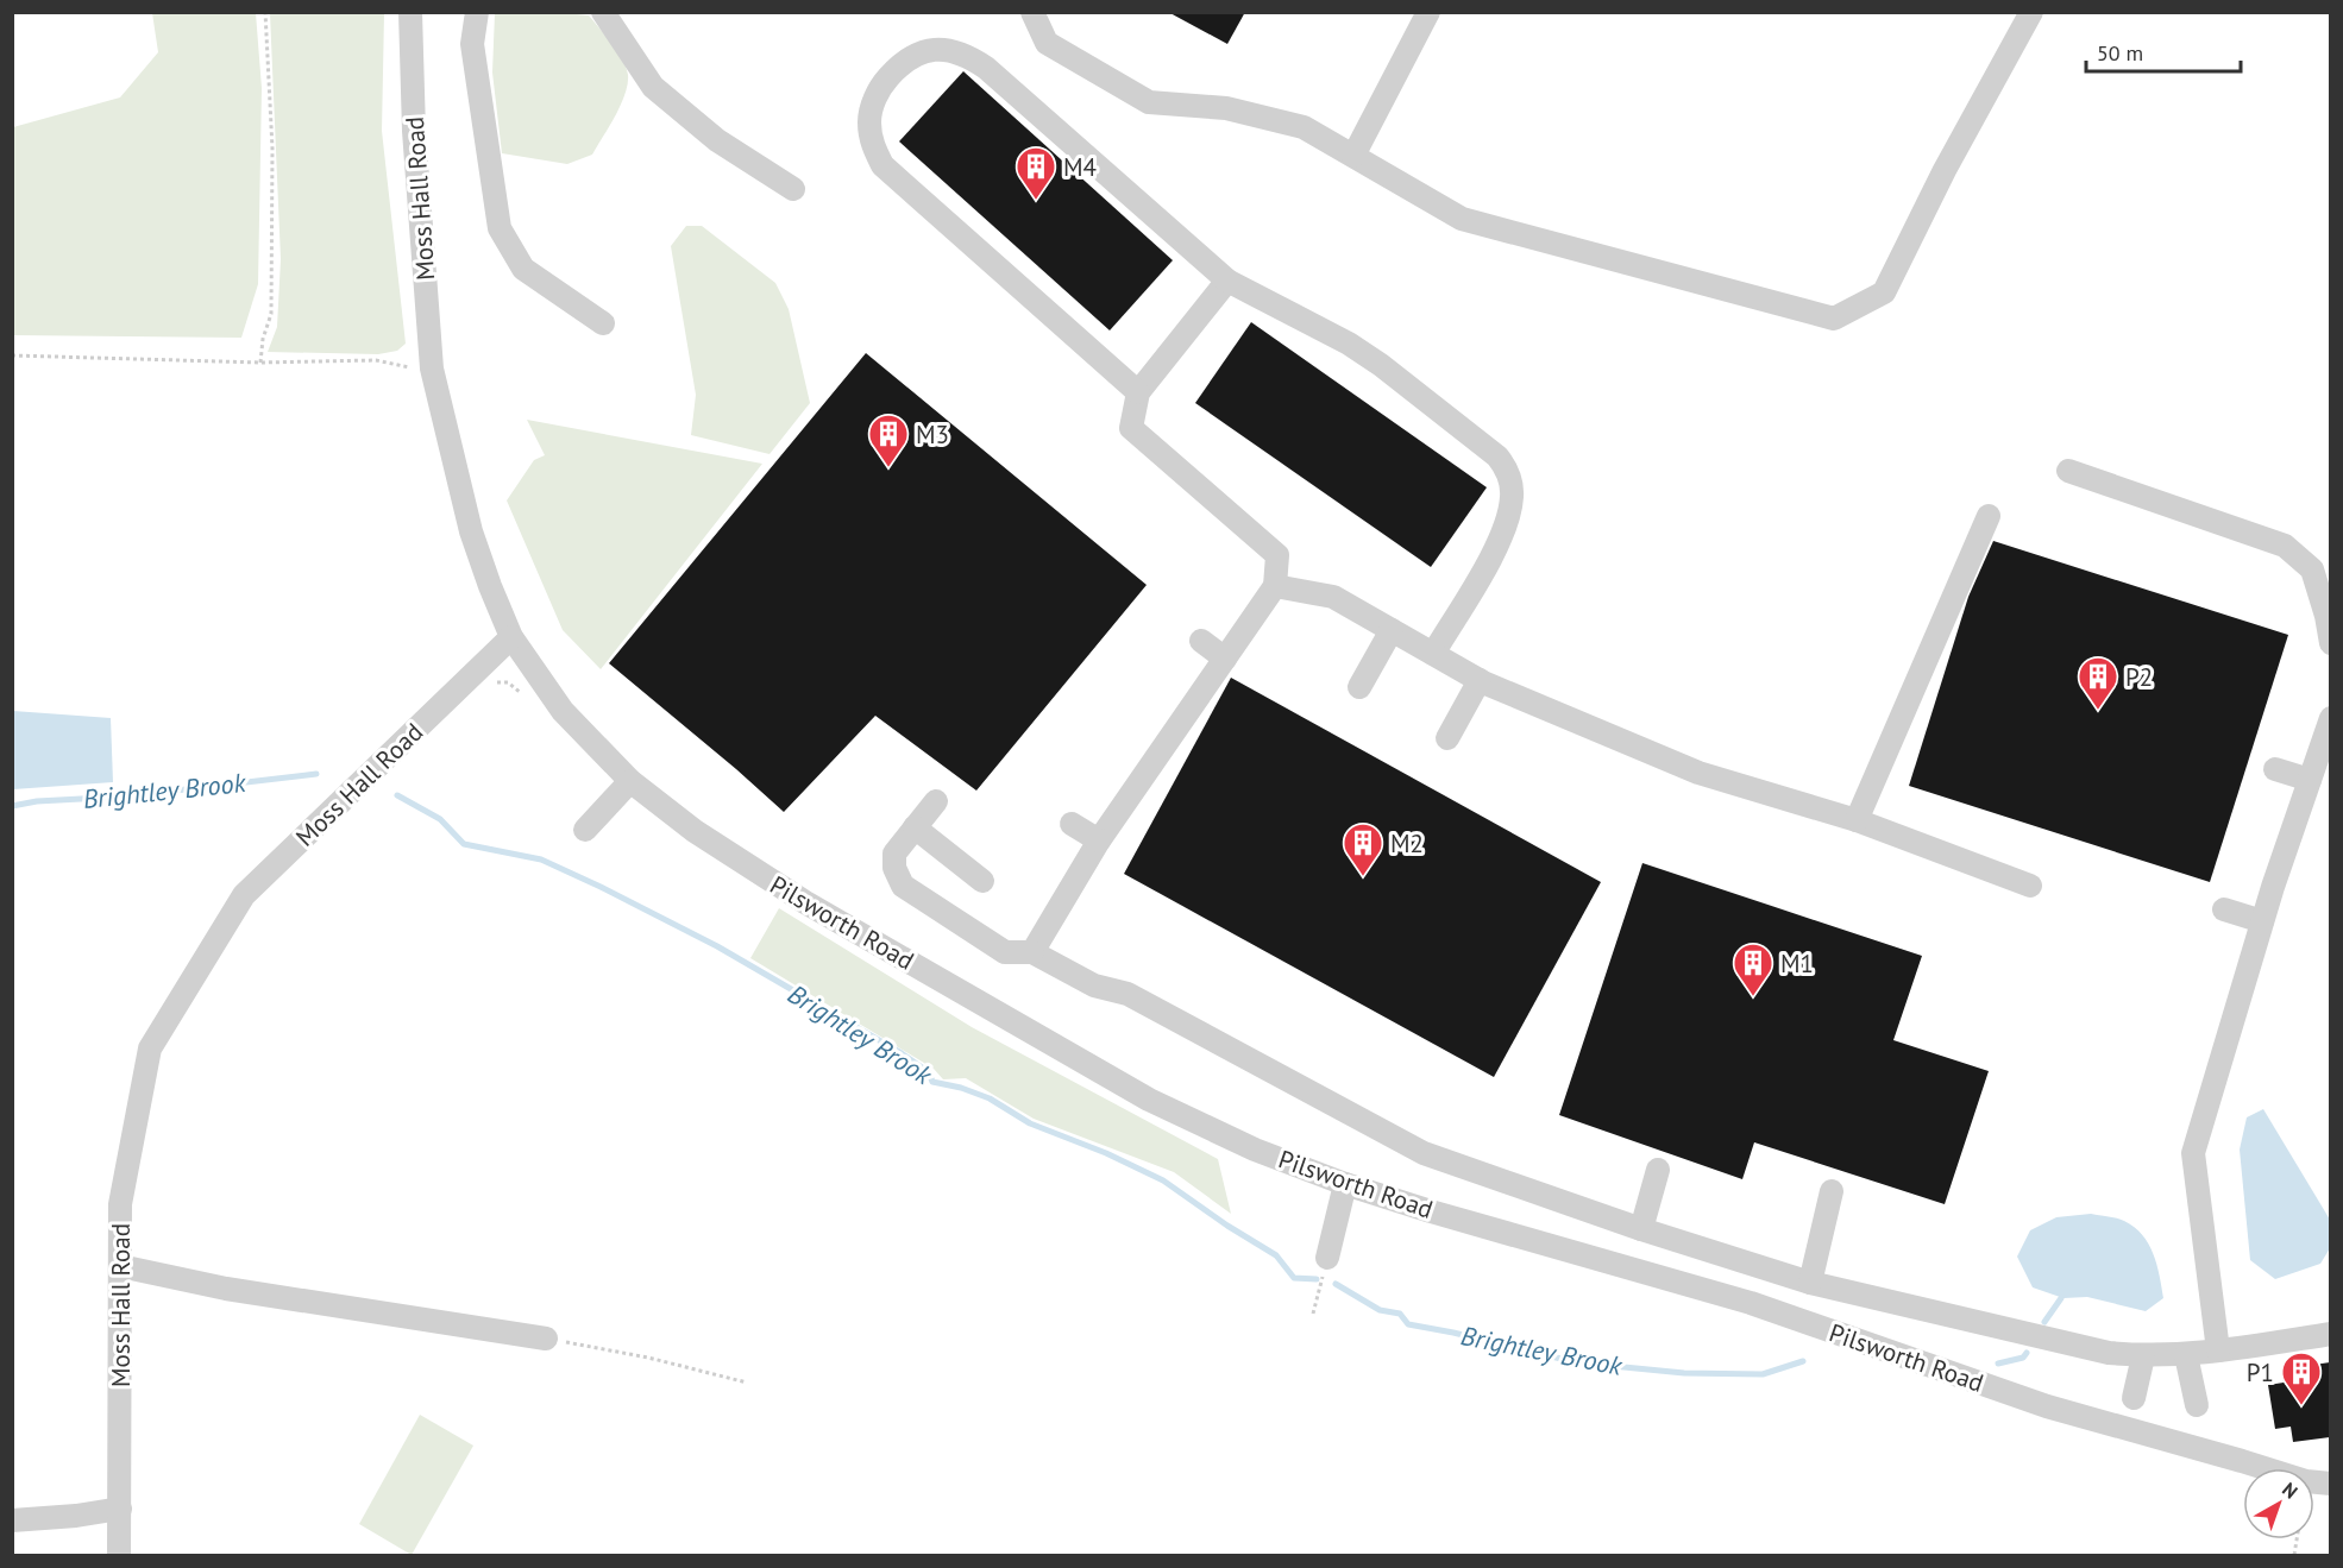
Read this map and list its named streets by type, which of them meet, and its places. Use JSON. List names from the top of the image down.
{
  "streets": {
    "street": ["Moss Hall Road", "Pilsworth Road"]
  },
  "crossings": [
    ["Moss Hall Road", "Pilsworth Road"]
  ],
  "water": ["Brightley Brook"],
  "places": {
    "building": [
      "M4",
      "M3",
      "P2",
      "M2",
      "M1",
      "P1"
    ]
  },
  "scale_bar": "50 m",
  "north": "top right"
}
